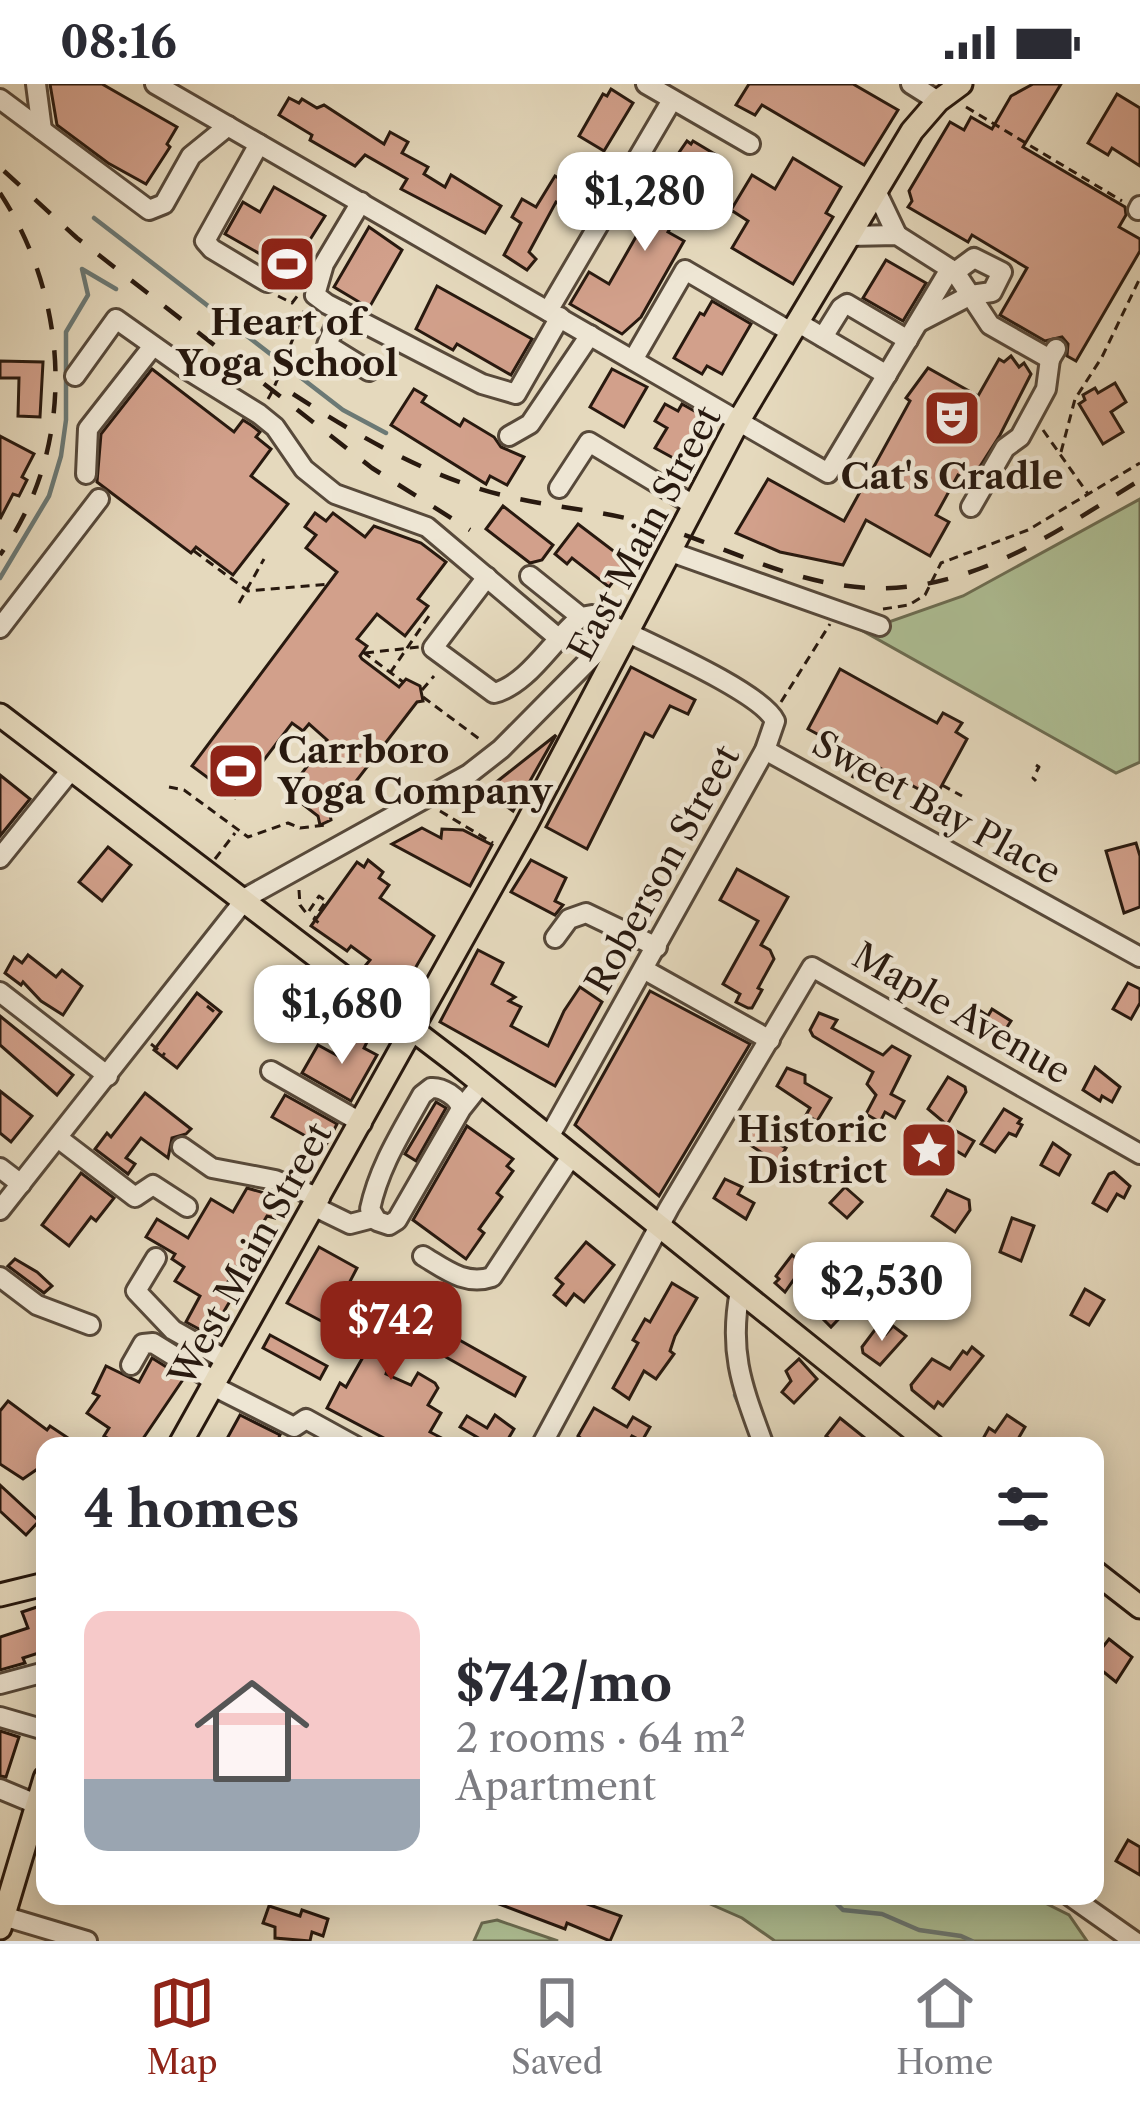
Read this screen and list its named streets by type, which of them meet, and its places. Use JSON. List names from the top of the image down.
{
  "streets": {
    "main road": ["East Main Street", "West Main Street"],
    "street": ["Sweet Bay Place", "Roberson Street", "Maple Avenue"]
  },
  "crossings": [
    ["East Main Street", "Roberson Street"],
    ["East Main Street", "West Main Street"],
    ["Sweet Bay Place", "Roberson Street"]
  ],
  "places": {
    "sports": ["Heart of Yoga School", "Carrboro Yoga Company"],
    "theatre": ["Cat's Cradle"],
    "place": ["Historic District"]
  },
  "page": {
    "status": "08:16",
    "price": [
      "$1,280",
      "$1,680",
      "$2,530",
      "$742"
    ],
    "heading": "4 homes",
    "list": [
      {
        "name": "$742/mo",
        "note": "2 rooms · 64 m² · Apartment"
      }
    ],
    "tabs": ["Map", "Saved", "Home"]
  }
}
